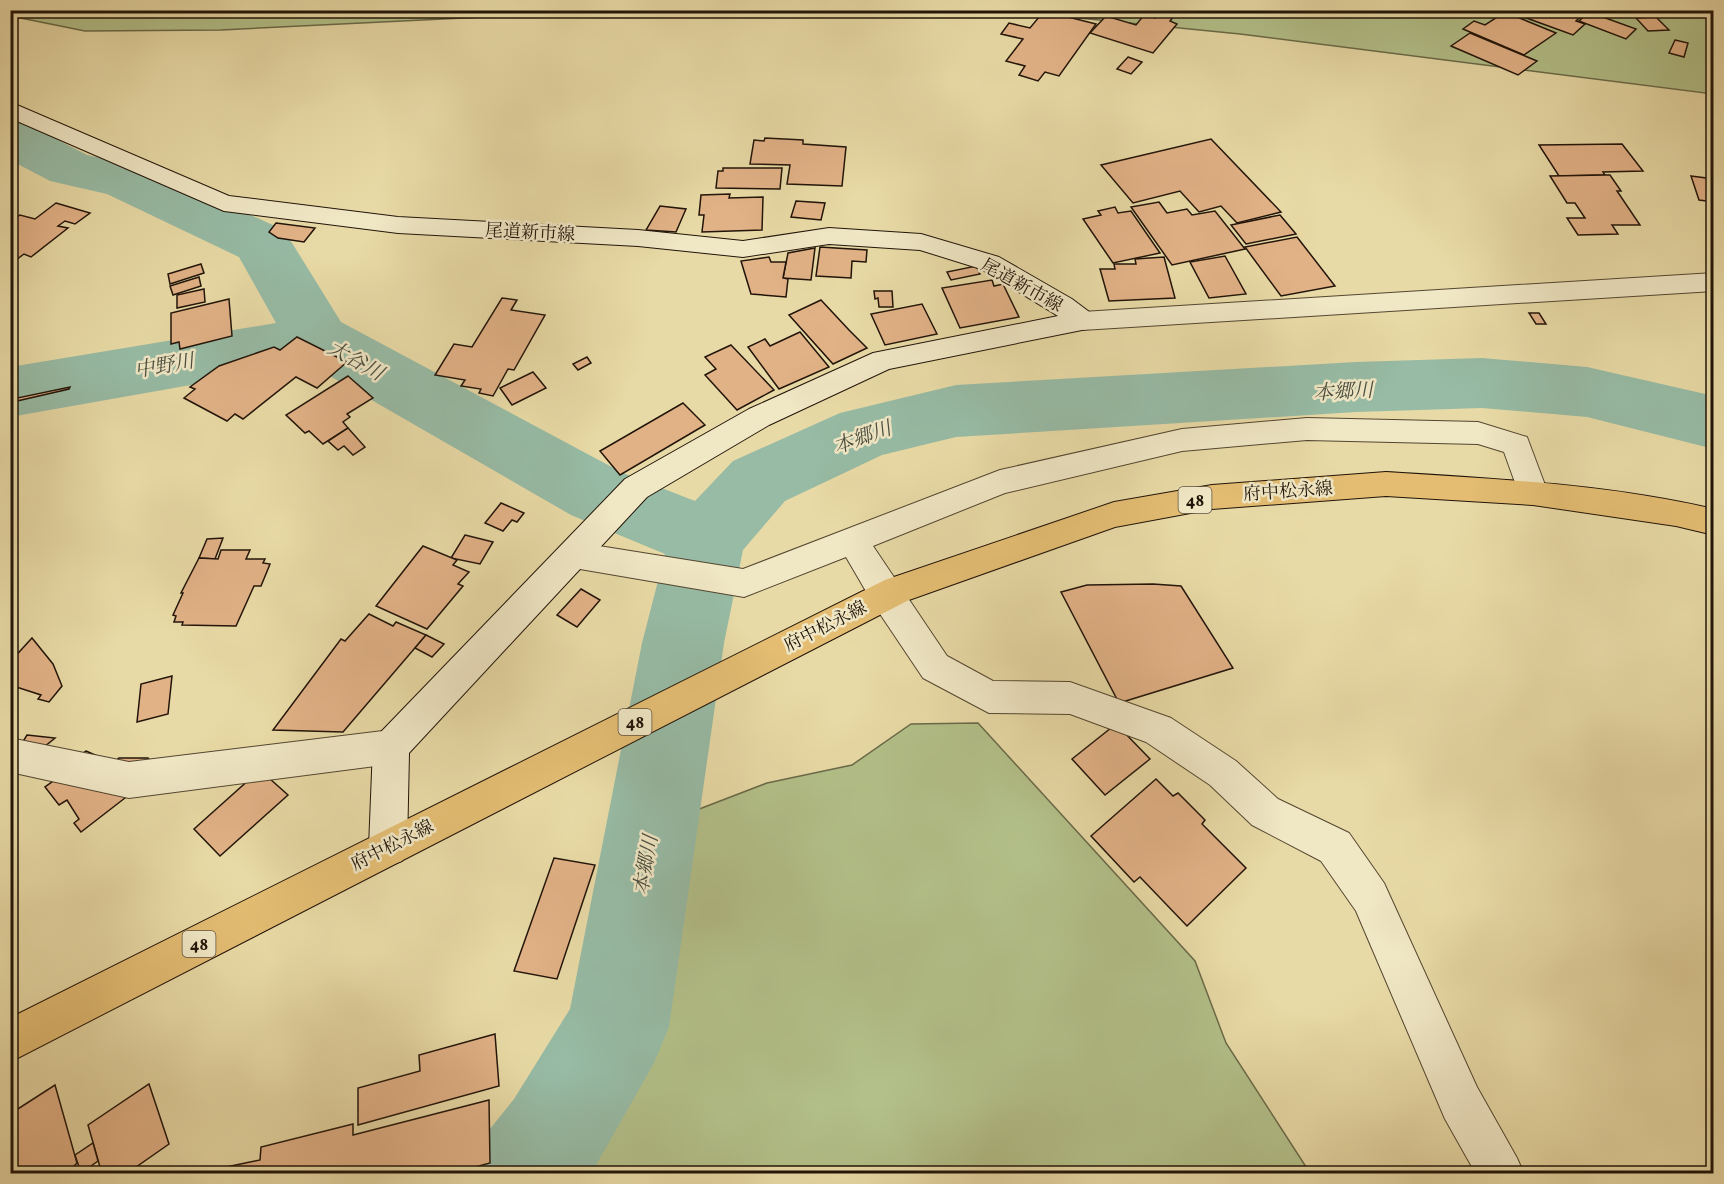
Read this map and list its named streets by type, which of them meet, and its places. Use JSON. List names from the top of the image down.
{
  "streets": {
    "main road": ["府中松永線", "48"],
    "street": ["尾道新市線"]
  },
  "water": ["大谷川", "中野川", "本郷川"]
}
